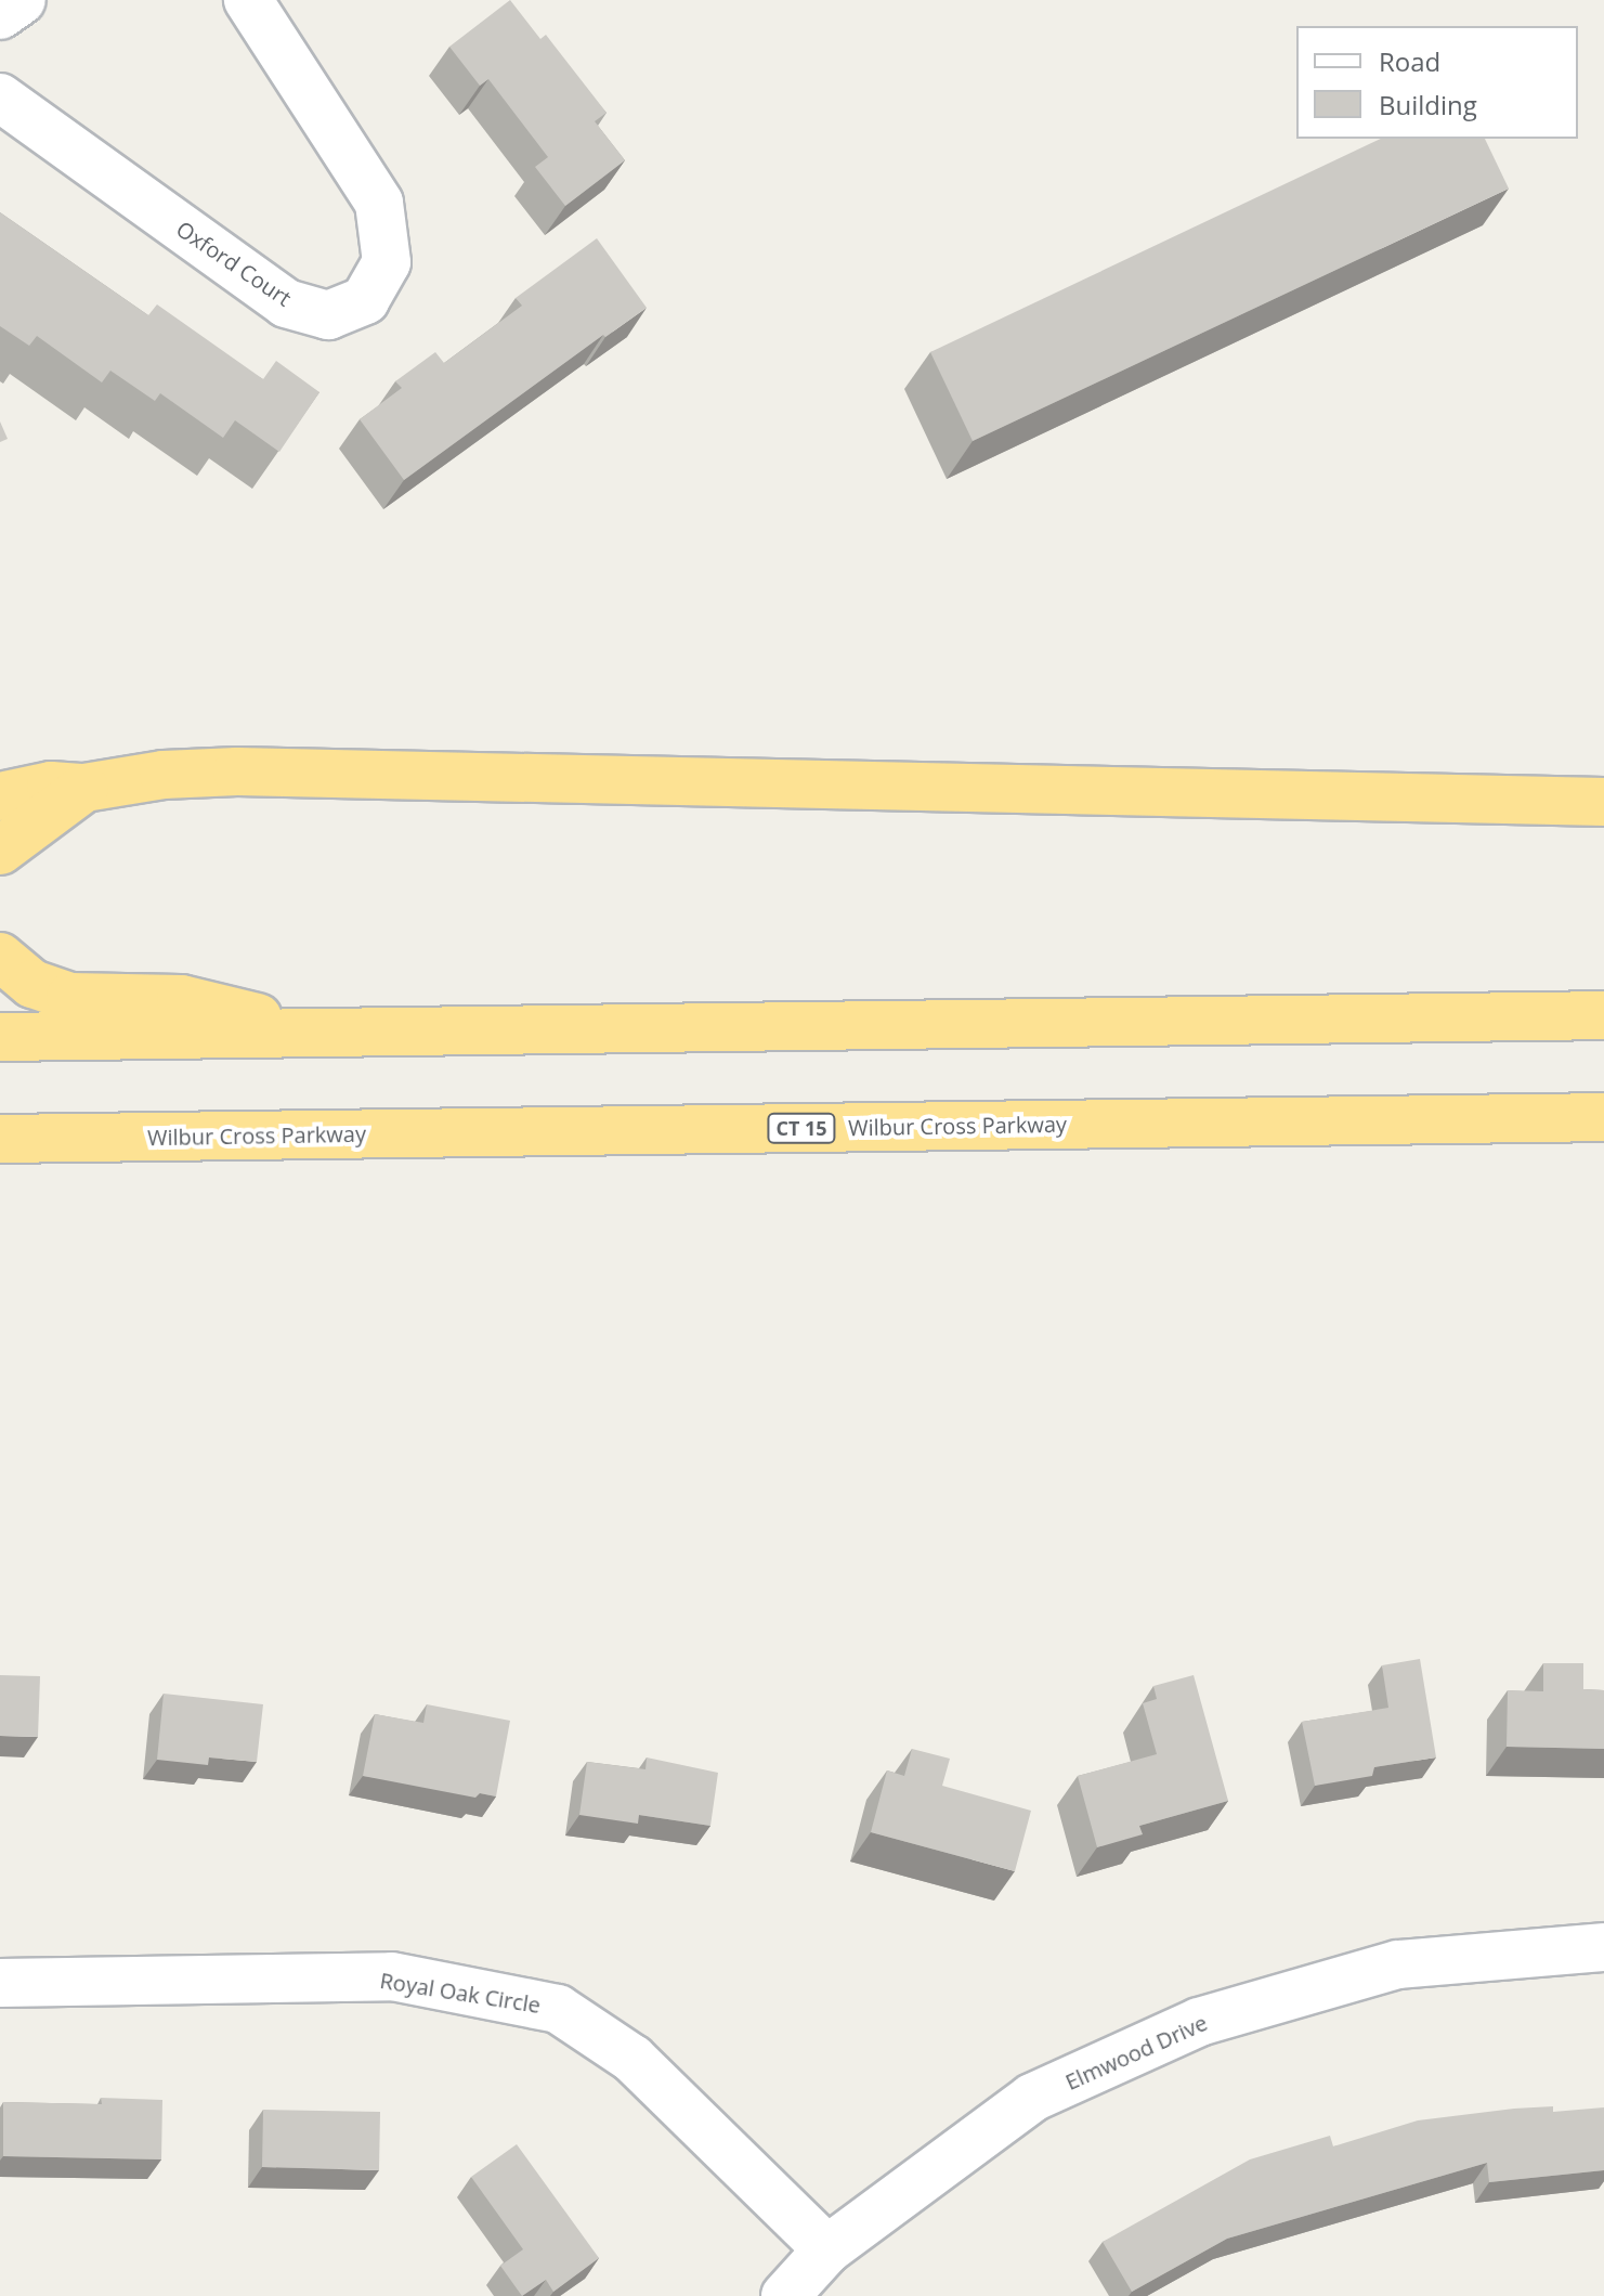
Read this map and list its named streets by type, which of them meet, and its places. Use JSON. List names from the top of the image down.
{
  "streets": {
    "highway": ["Wilbur Cross Parkway", "CT 15"],
    "street": ["Oxford Court", "Royal Oak Circle", "Elmwood Drive"]
  },
  "crossings": [
    ["Royal Oak Circle", "Elmwood Drive"]
  ],
  "legend": ["Road", "Building"]
}
